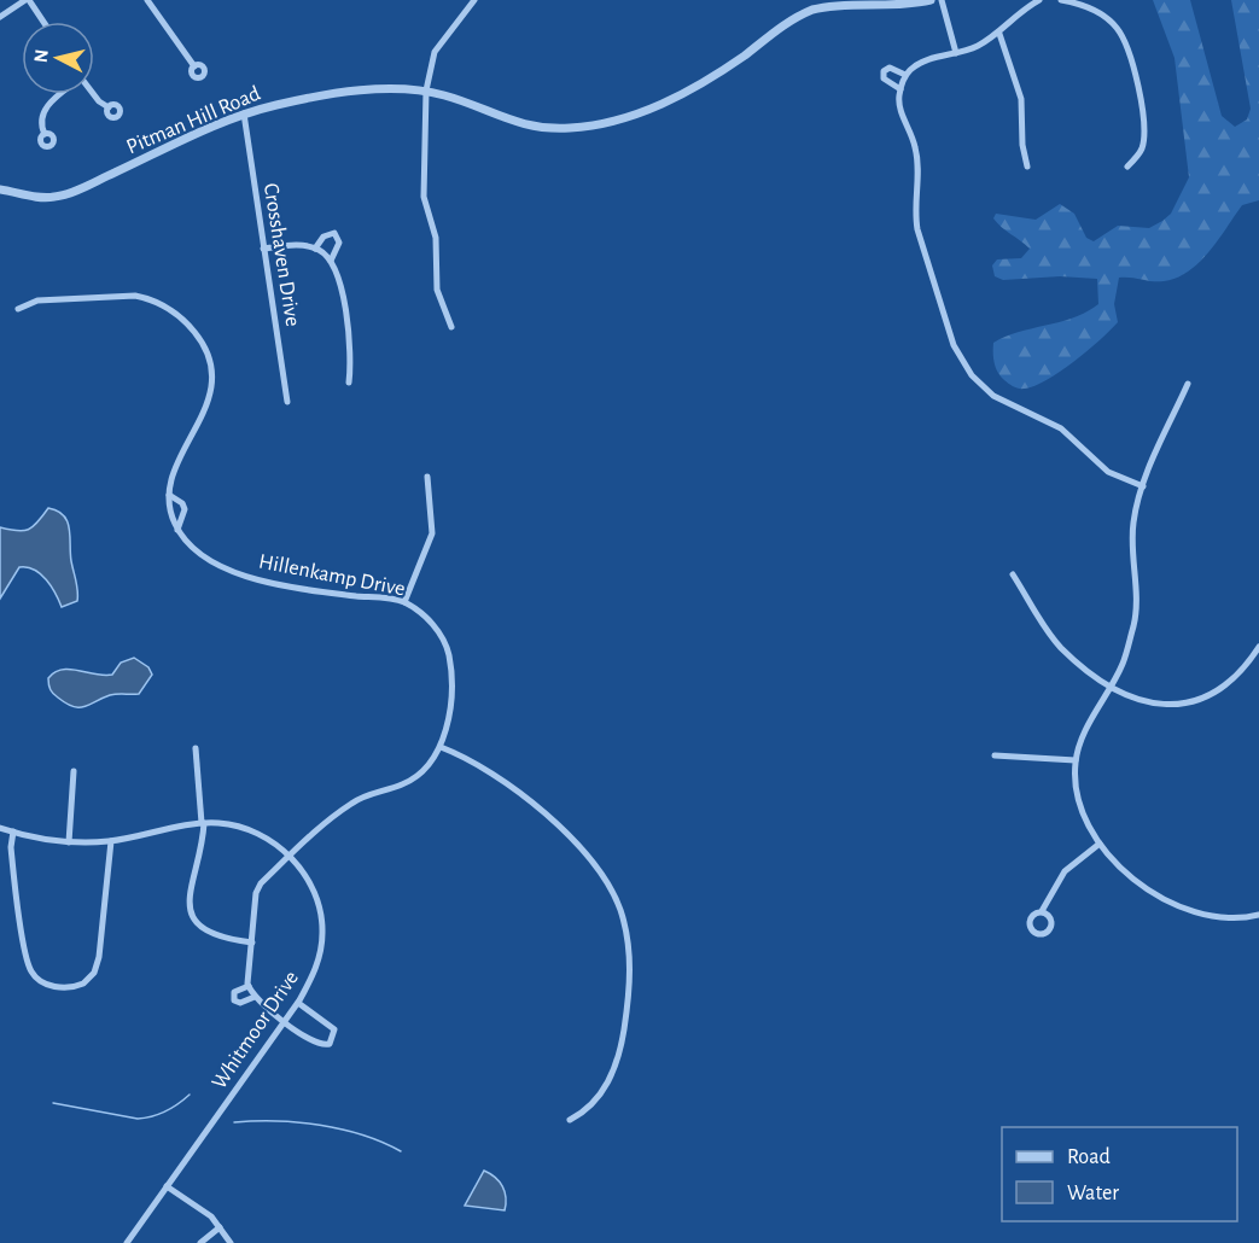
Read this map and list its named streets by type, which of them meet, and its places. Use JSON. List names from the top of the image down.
{
  "streets": {
    "street": [
      "Pitman Hill Road",
      "Crosshaven Drive",
      "Hillenkamp Drive",
      "Whitmoor Drive"
    ]
  },
  "crossings": [
    ["Pitman Hill Road", "Crosshaven Drive"],
    ["Hillenkamp Drive", "Whitmoor Drive"]
  ],
  "legend": ["Road", "Water"],
  "north": "left"
}
